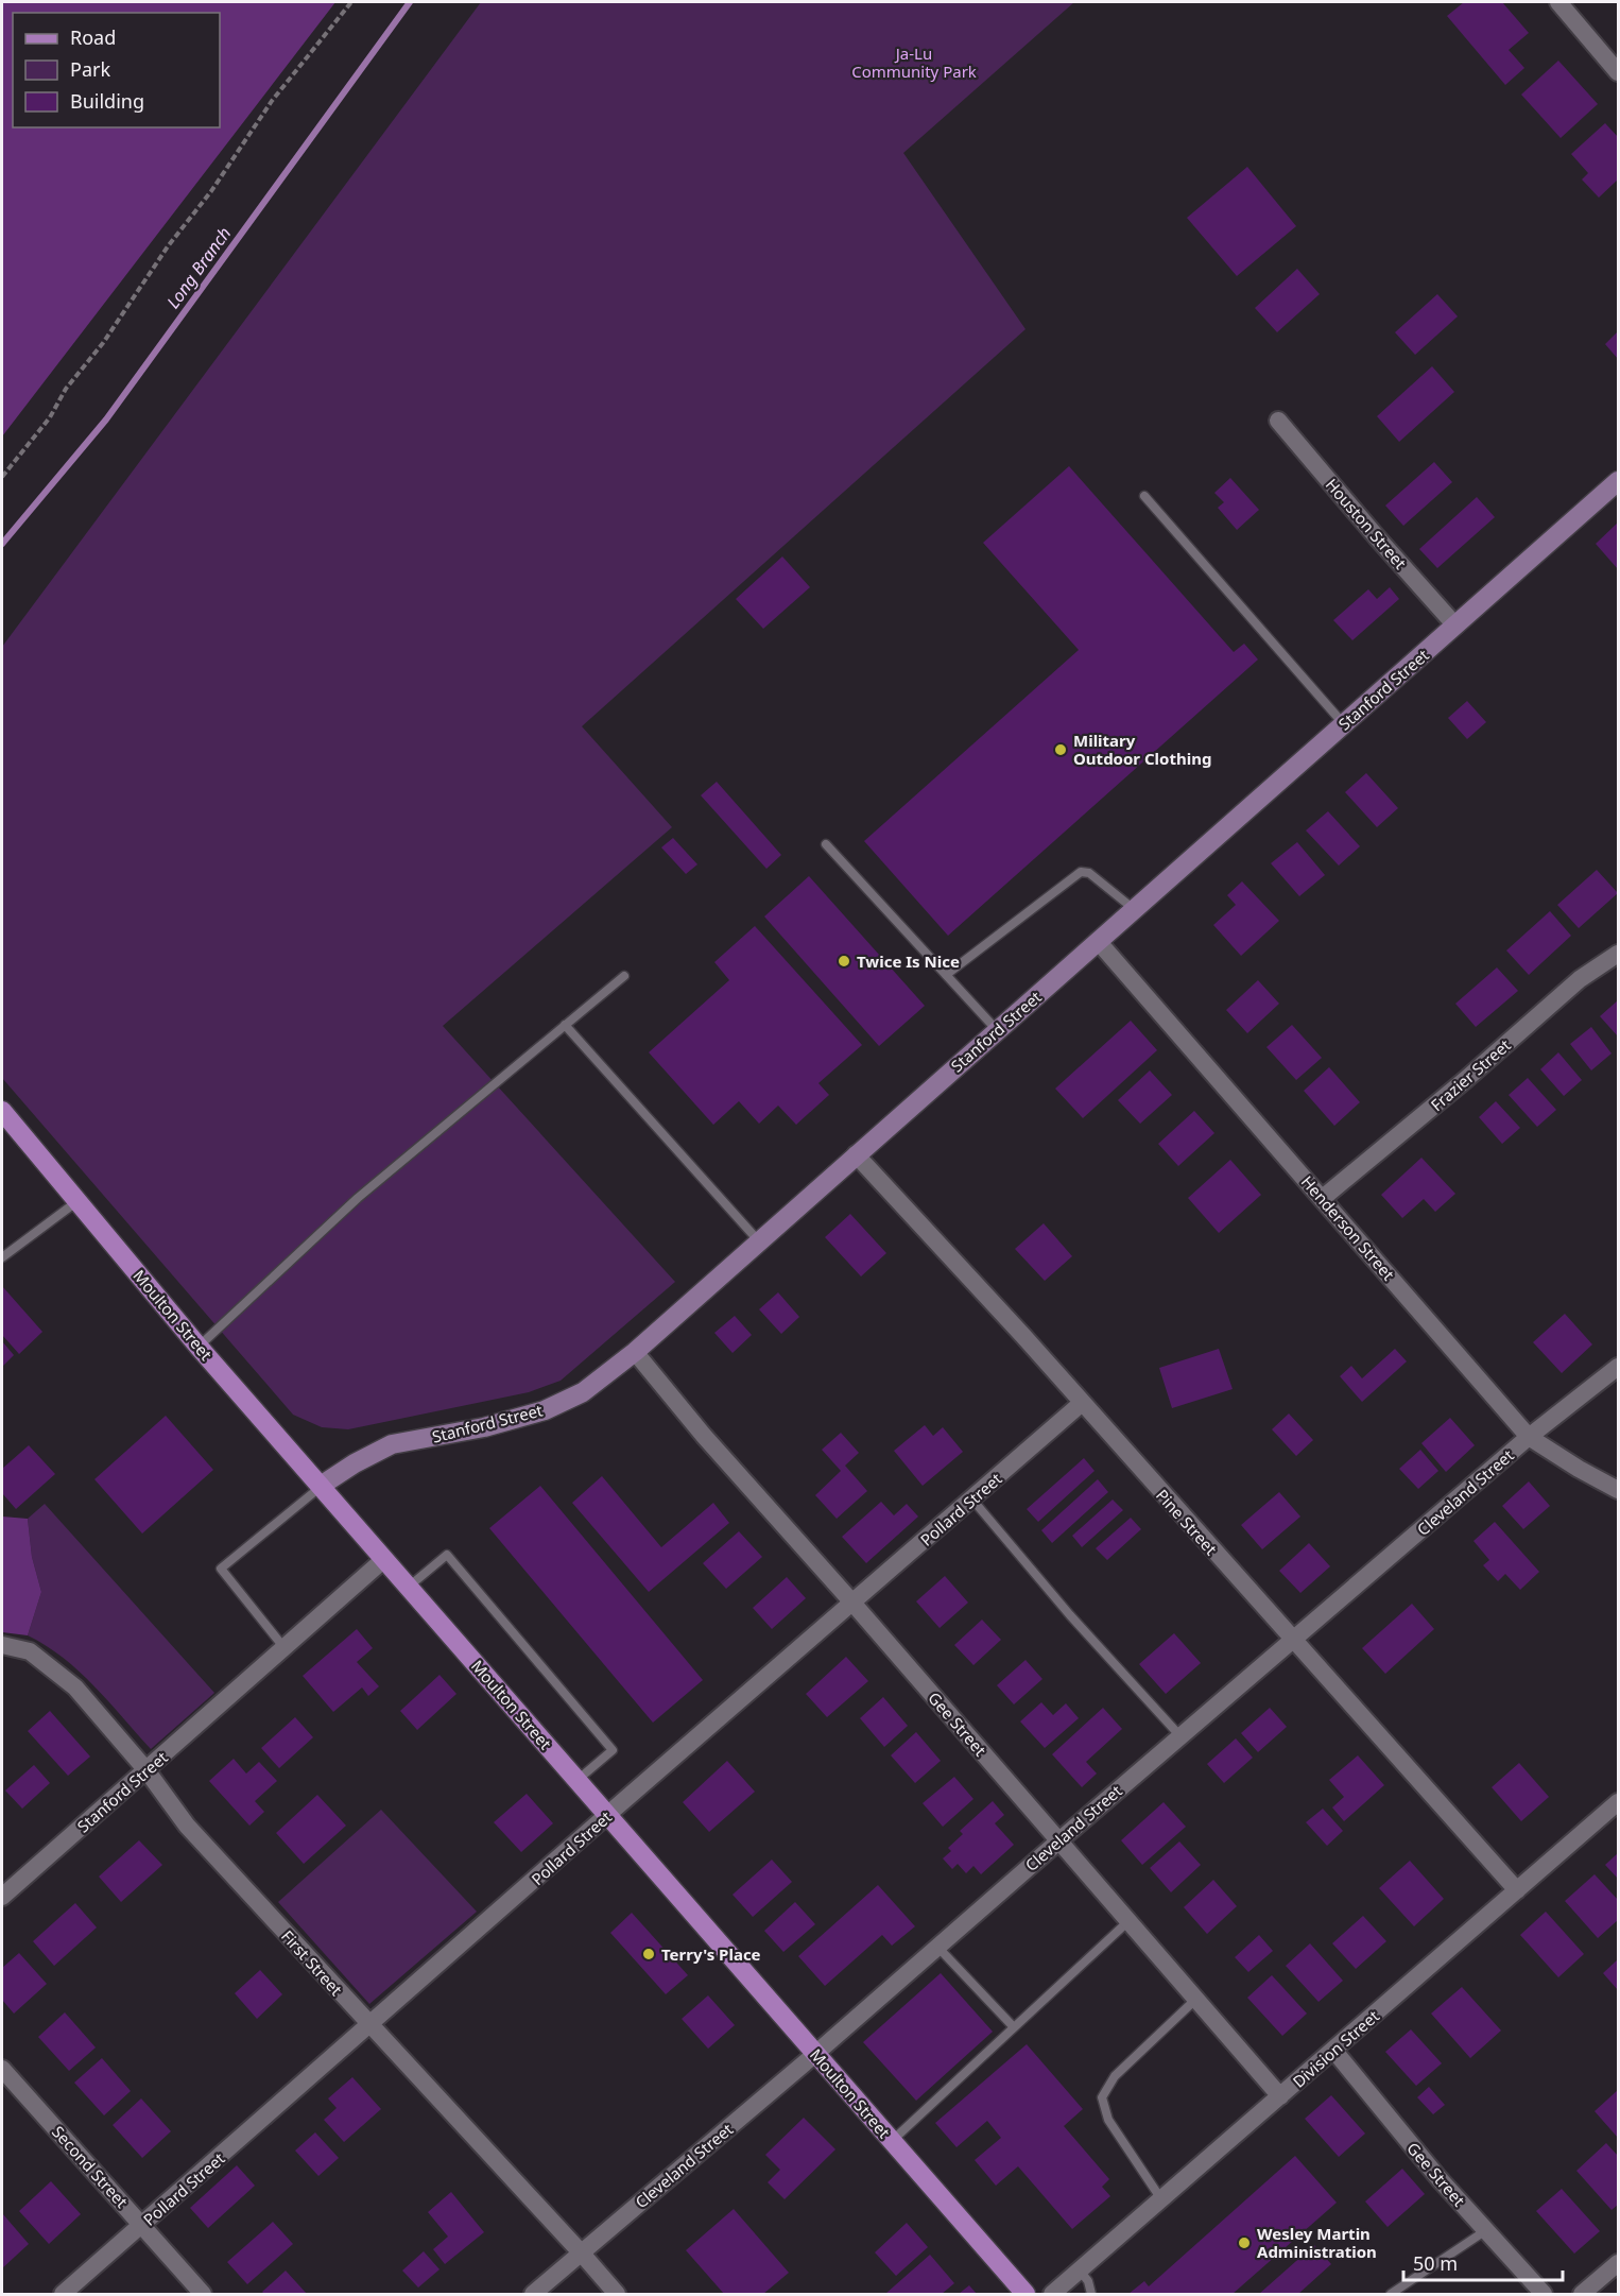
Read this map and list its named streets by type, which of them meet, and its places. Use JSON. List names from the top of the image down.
{
  "streets": {
    "main road": ["Moulton Street"],
    "street": [
      "Houston Street",
      "Stanford Street",
      "Frazier Street",
      "Henderson Street",
      "Cleveland Street",
      "Pollard Street",
      "Pine Street",
      "Gee Street",
      "First Street",
      "Division Street",
      "Second Street"
    ]
  },
  "crossings": [
    ["Houston Street", "Stanford Street"],
    ["Stanford Street", "Henderson Street"],
    ["Stanford Street", "Moulton Street"],
    ["Stanford Street", "Pine Street"],
    ["Stanford Street", "Gee Street"],
    ["Stanford Street", "First Street"],
    ["Frazier Street", "Henderson Street"],
    ["Henderson Street", "Cleveland Street"],
    ["Moulton Street", "Cleveland Street"],
    ["Moulton Street", "Pollard Street"],
    ["Cleveland Street", "Pine Street"],
    ["Cleveland Street", "Gee Street"],
    ["Cleveland Street", "First Street"],
    ["Pollard Street", "Pine Street"],
    ["Pollard Street", "Gee Street"],
    ["Pollard Street", "First Street"],
    ["Pollard Street", "Second Street"],
    ["Pine Street", "Division Street"],
    ["Gee Street", "Division Street"]
  ],
  "water": ["Long Branch"],
  "parks": ["Ja-Lu Community Park"],
  "places": [
    "Military Outdoor Clothing",
    "Twice Is Nice",
    "Terry's Place",
    "Wesley Martin Administration"
  ],
  "legend": ["Road", "Park", "Building"],
  "scale_bar": "50 m"
}
